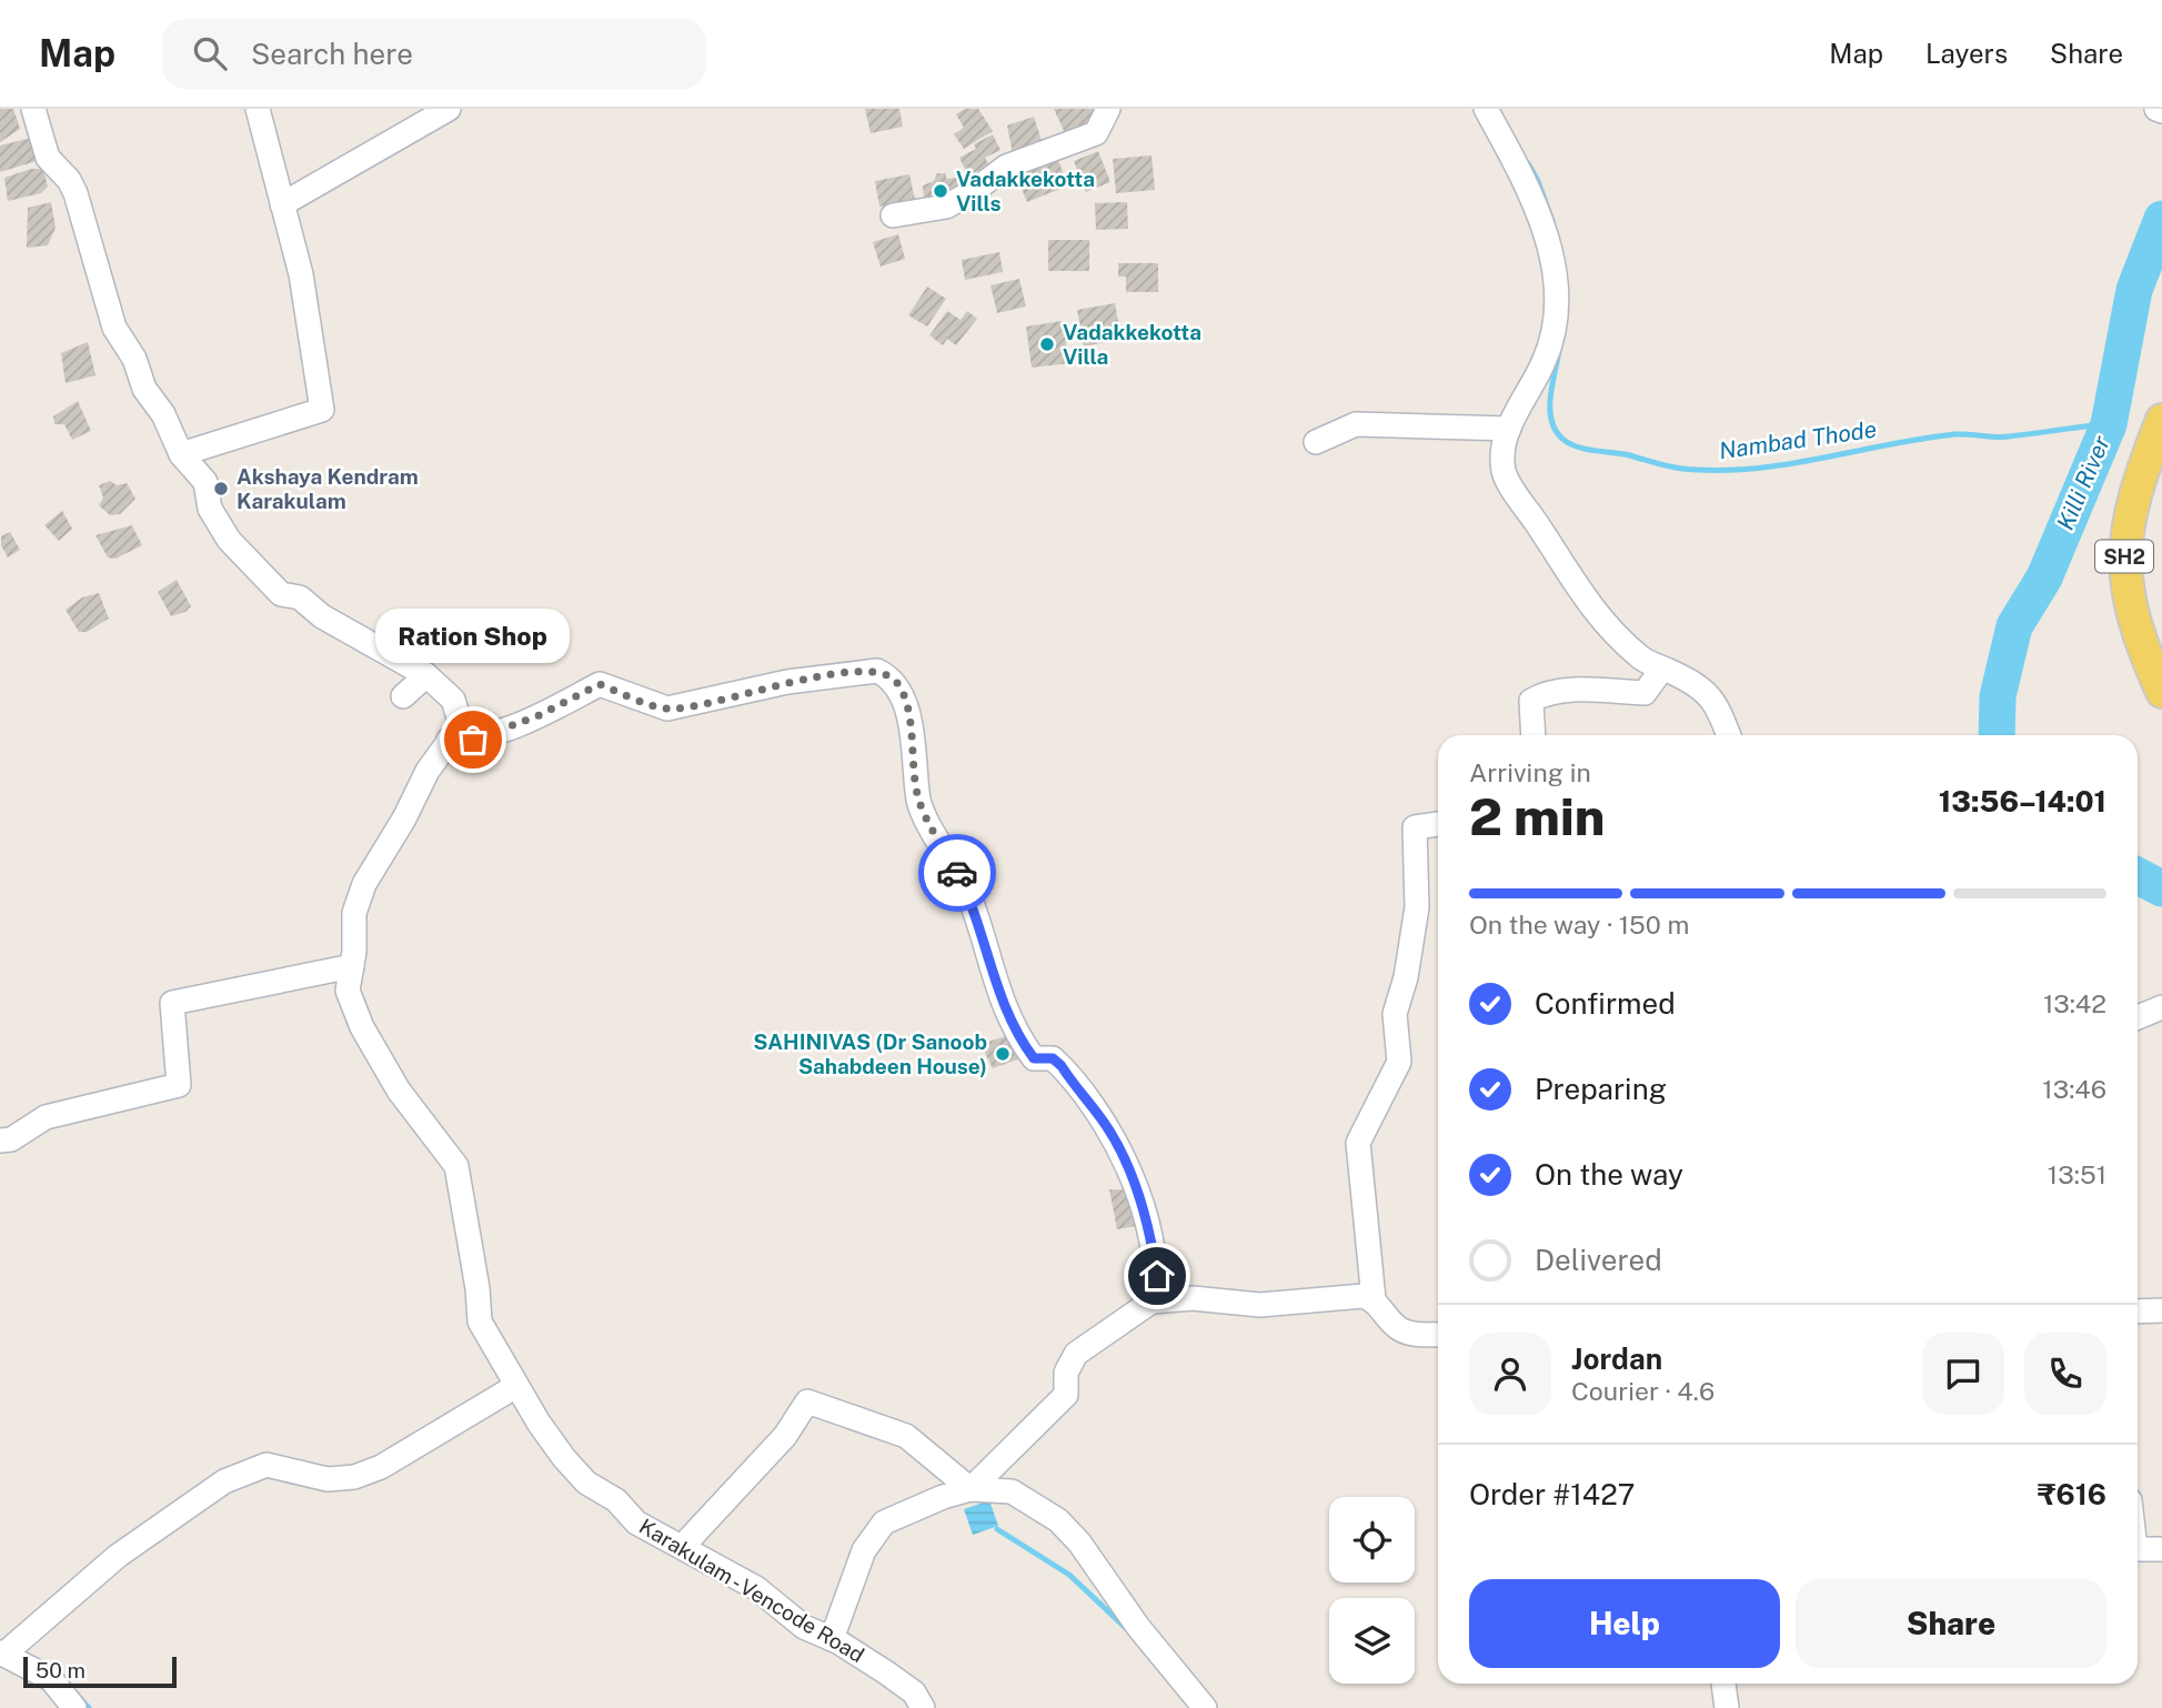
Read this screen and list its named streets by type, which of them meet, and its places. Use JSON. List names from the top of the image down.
{
  "streets": {
    "main road": ["SH2"],
    "street": ["Karakulam - Vencode Road"]
  },
  "water": ["Nambad Thode", "Killi River"],
  "places": [
    "Vadakkekotta Vills",
    "Vadakkekotta Villa",
    "Akshaya Kendram Karakulam",
    "Ration Shop",
    "SAHINIVAS (Dr Sanoob Sahabdeen House)"
  ],
  "scale_bar": "50 m",
  "page": {
    "header": "Map",
    "search": "Search here",
    "nav": ["Map", "Layers", "Share"],
    "bubble": "Ration Shop",
    "heading": ["2 min", "Arriving in", "13:56–14:01"],
    "panel": [
      "Jordan",
      "Courier · 4.6",
      "Order #1427",
      "₹616"
    ],
    "bar": "On the way · 150 m",
    "list": [
      ["Confirmed", "13:42"],
      ["Preparing", "13:46"],
      ["On the way", "13:51"],
      "Delivered"
    ],
    "buttons": ["Help", "Share"],
    "scale": "50 m"
  }
}
